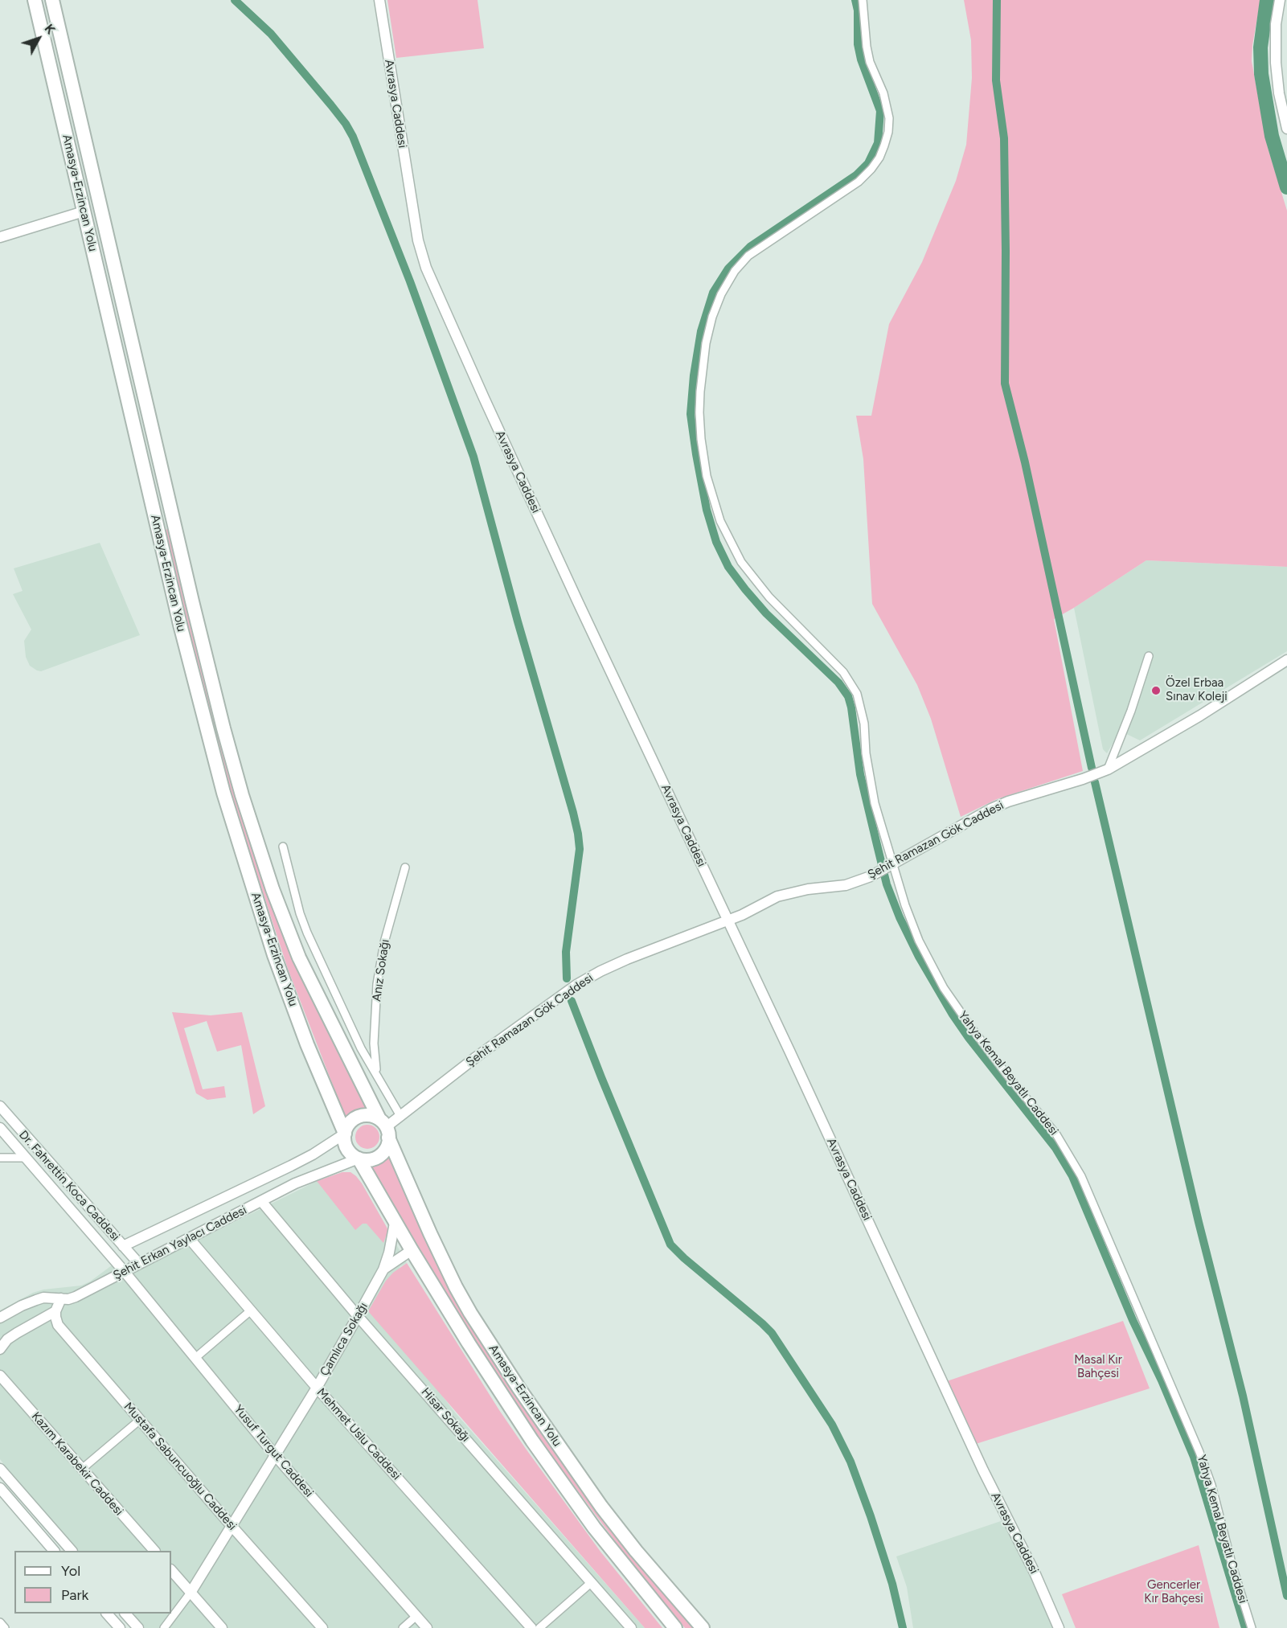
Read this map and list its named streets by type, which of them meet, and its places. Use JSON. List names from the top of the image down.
{
  "streets": {
    "highway": ["Amasya-Erzincan Yolu"],
    "street": [
      "Avrasya Caddesi",
      "Şehit Ramazan Gök Caddesi",
      "Anız Sokağı",
      "Yahya Kemal Beyatlı Caddesi",
      "Dr. Fahrettin Koca Caddesi",
      "Şehit Erkan Yaylacı Caddesi",
      "Çamlıca Sokağı",
      "Hisar Sokağı",
      "Mehmet Uslu Caddesi",
      "Yusuf Turgut Caddesi",
      "Kazım Karabekir Caddesi",
      "Mustafa Sabuncuoğlu Caddesi"
    ]
  },
  "crossings": [
    ["Avrasya Caddesi", "Şehit Ramazan Gök Caddesi"],
    ["Amasya-Erzincan Yolu", "Şehit Ramazan Gök Caddesi"],
    ["Amasya-Erzincan Yolu", "Şehit Erkan Yaylacı Caddesi"],
    ["Amasya-Erzincan Yolu", "Çamlıca Sokağı"],
    ["Şehit Ramazan Gök Caddesi", "Yahya Kemal Beyatlı Caddesi"],
    ["Şehit Ramazan Gök Caddesi", "Şehit Erkan Yaylacı Caddesi"],
    ["Dr. Fahrettin Koca Caddesi", "Şehit Erkan Yaylacı Caddesi"],
    ["Dr. Fahrettin Koca Caddesi", "Yusuf Turgut Caddesi"],
    ["Şehit Erkan Yaylacı Caddesi", "Hisar Sokağı"],
    ["Şehit Erkan Yaylacı Caddesi", "Mehmet Uslu Caddesi"],
    ["Şehit Erkan Yaylacı Caddesi", "Yusuf Turgut Caddesi"],
    ["Çamlıca Sokağı", "Hisar Sokağı"],
    ["Çamlıca Sokağı", "Mehmet Uslu Caddesi"],
    ["Çamlıca Sokağı", "Yusuf Turgut Caddesi"],
    ["Çamlıca Sokağı", "Mustafa Sabuncuoğlu Caddesi"]
  ],
  "parks": ["Masal Kır Bahçesi", "Gencerler Kır Bahçesi"],
  "places": ["Özel Erbaa Sınav Koleji"],
  "legend": ["Yol", "Park"],
  "north": "top right"
}
